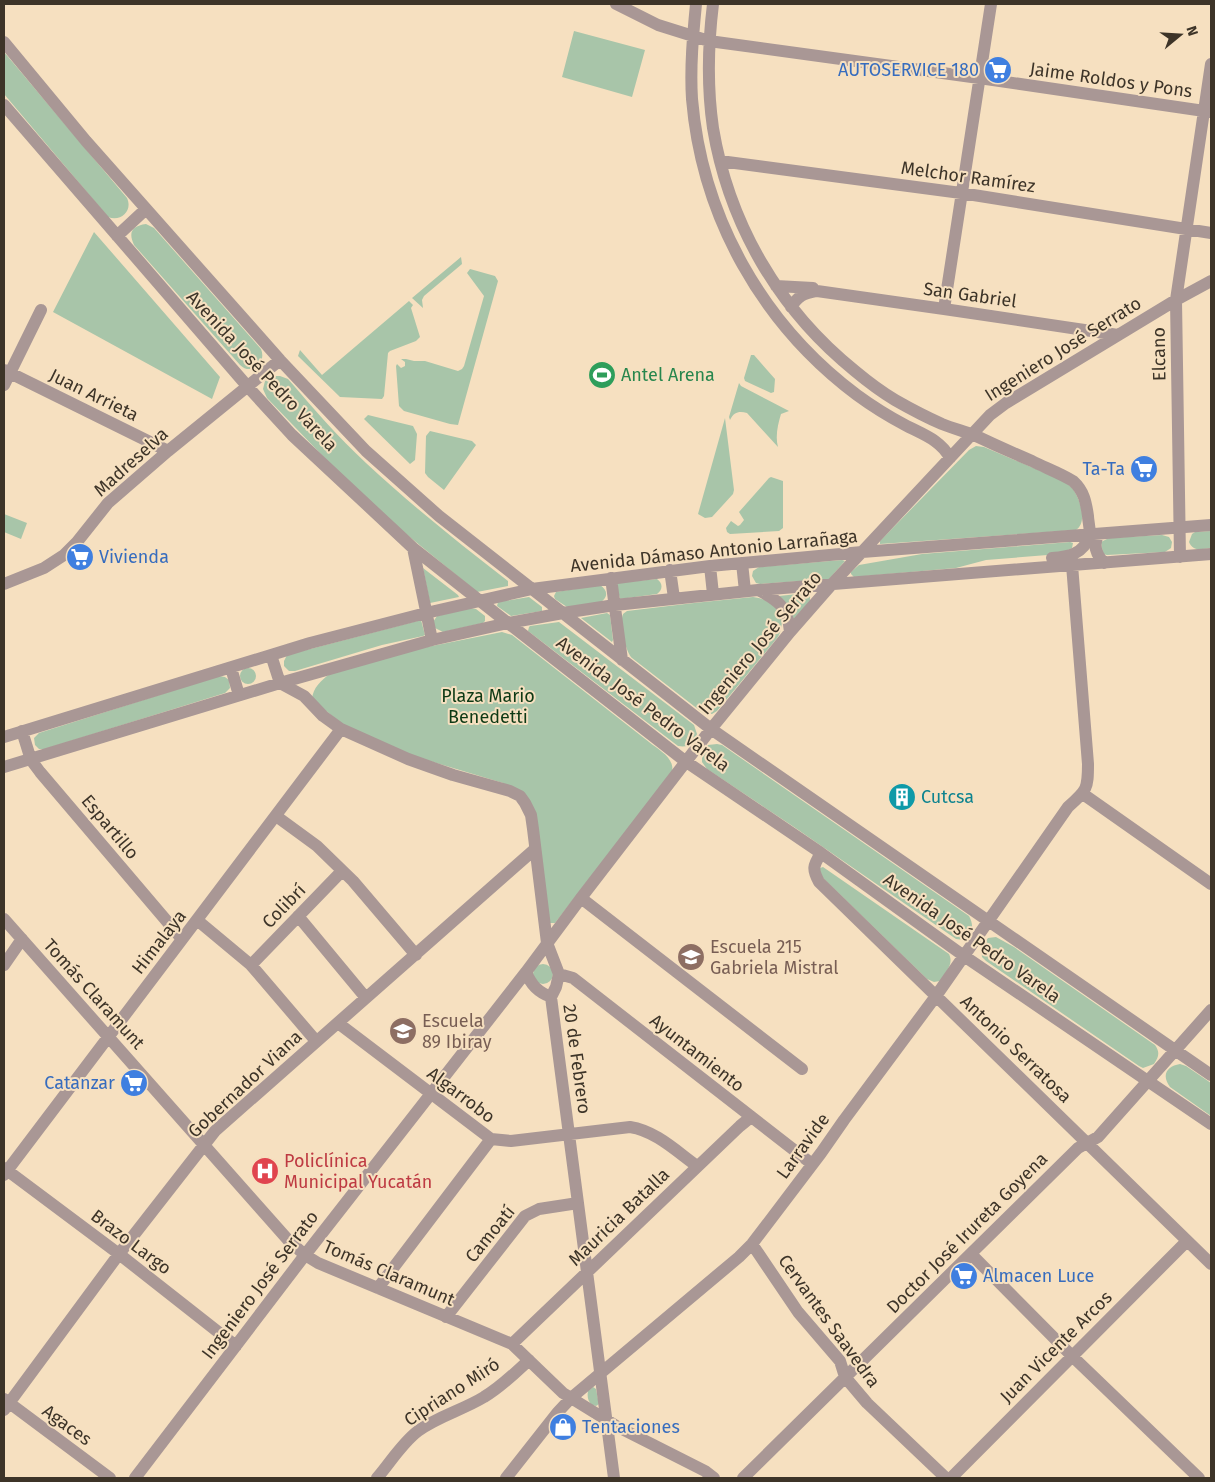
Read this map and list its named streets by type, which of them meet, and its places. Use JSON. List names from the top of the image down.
{
  "streets": {
    "street": [
      "Jaime Roldos y Pons",
      "Melchor Ramírez",
      "San Gabriel",
      "Ingeniero José Serrato",
      "Elcano",
      "Avenida José Pedro Varela",
      "Juan Arrieta",
      "Madreselva",
      "Avenida Dámaso Antonio Larrañaga",
      "Espartillo",
      "Colibrí",
      "Himalaya",
      "Tomás Claramunt",
      "Antonio Serratosa",
      "Ayuntamiento",
      "20 de Febrero",
      "Gobernador Viana",
      "Algarrobo",
      "Larravide",
      "Mauricia Batalla",
      "Doctor José Irureta Goyena",
      "Camoatí",
      "Brazo Largo",
      "Cervantes Saavedra",
      "Juan Vicente Arcos",
      "Cipriano Miró",
      "Agaces"
    ]
  },
  "crossings": [
    ["Jaime Roldos y Pons", "Elcano"],
    ["Melchor Ramírez", "Elcano"],
    ["San Gabriel", "Ingeniero José Serrato"],
    ["Ingeniero José Serrato", "Elcano"],
    ["Ingeniero José Serrato", "Avenida José Pedro Varela"],
    ["Ingeniero José Serrato", "Avenida Dámaso Antonio Larrañaga"],
    ["Ingeniero José Serrato", "Tomás Claramunt"],
    ["Ingeniero José Serrato", "Algarrobo"],
    ["Ingeniero José Serrato", "Brazo Largo"],
    ["Elcano", "Avenida Dámaso Antonio Larrañaga"],
    ["Avenida José Pedro Varela", "Madreselva"],
    ["Avenida José Pedro Varela", "Avenida Dámaso Antonio Larrañaga"],
    ["Avenida José Pedro Varela", "Antonio Serratosa"],
    ["Avenida José Pedro Varela", "Larravide"],
    ["Avenida José Pedro Varela", "Doctor José Irureta Goyena"],
    ["Juan Arrieta", "Madreselva"],
    ["Avenida Dámaso Antonio Larrañaga", "Espartillo"],
    ["Espartillo", "Himalaya"],
    ["Himalaya", "Tomás Claramunt"],
    ["Himalaya", "Brazo Largo"],
    ["Tomás Claramunt", "20 de Febrero"],
    ["Tomás Claramunt", "Gobernador Viana"],
    ["Tomás Claramunt", "Larravide"],
    ["Tomás Claramunt", "Mauricia Batalla"],
    ["Tomás Claramunt", "Camoatí"],
    ["Tomás Claramunt", "Cipriano Miró"],
    ["Antonio Serratosa", "Larravide"],
    ["Antonio Serratosa", "Doctor José Irureta Goyena"],
    ["Antonio Serratosa", "Juan Vicente Arcos"],
    ["Ayuntamiento", "20 de Febrero"],
    ["Ayuntamiento", "Larravide"],
    ["Ayuntamiento", "Mauricia Batalla"],
    ["20 de Febrero", "Larravide"],
    ["20 de Febrero", "Mauricia Batalla"],
    ["20 de Febrero", "Camoatí"],
    ["Gobernador Viana", "Algarrobo"],
    ["Gobernador Viana", "Brazo Largo"],
    ["Gobernador Viana", "Agaces"],
    ["Larravide", "Cervantes Saavedra"],
    ["Doctor José Irureta Goyena", "Cervantes Saavedra"]
  ],
  "parks": ["Plaza Mario Benedetti"],
  "places": {
    "supermarket": [
      "AUTOSERVICE 180",
      "Ta-Ta",
      "Vivienda",
      "Catanzar",
      "Almacen Luce"
    ],
    "sports": ["Antel Arena"],
    "building": ["Cutcsa"],
    "school or university": ["Escuela 215 Gabriela Mistral", "Escuela 89 Ibiray"],
    "hospital": ["Policlínica Municipal Yucatán"],
    "shop": ["Tentaciones"]
  },
  "north": "right"
}
